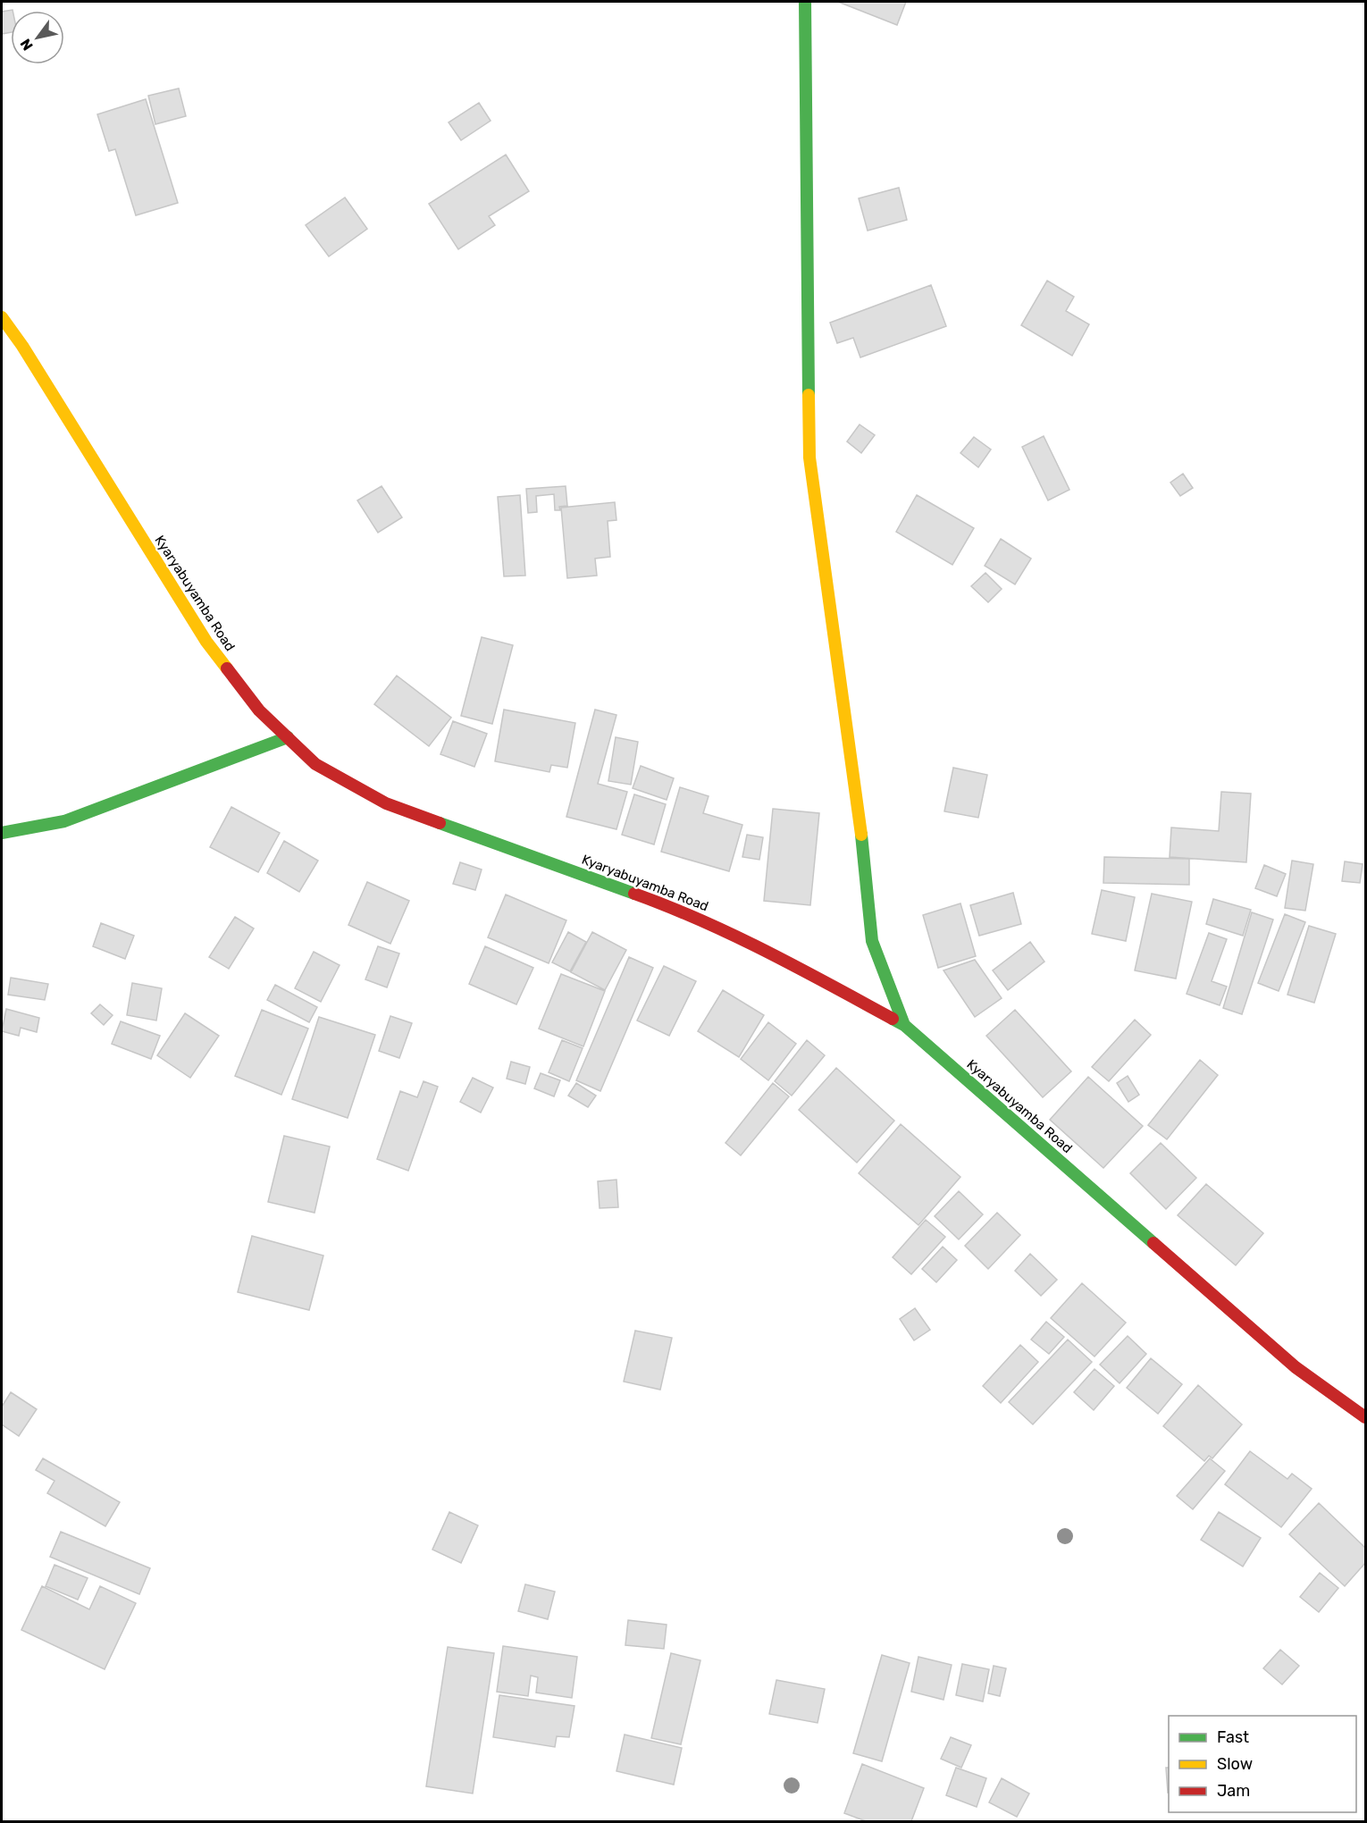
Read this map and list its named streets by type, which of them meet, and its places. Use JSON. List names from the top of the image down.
{
  "streets": {
    "street": ["Kyaryabuyamba Road"]
  },
  "legend": ["Fast", "Slow", "Jam"],
  "north": "bottom left"
}
